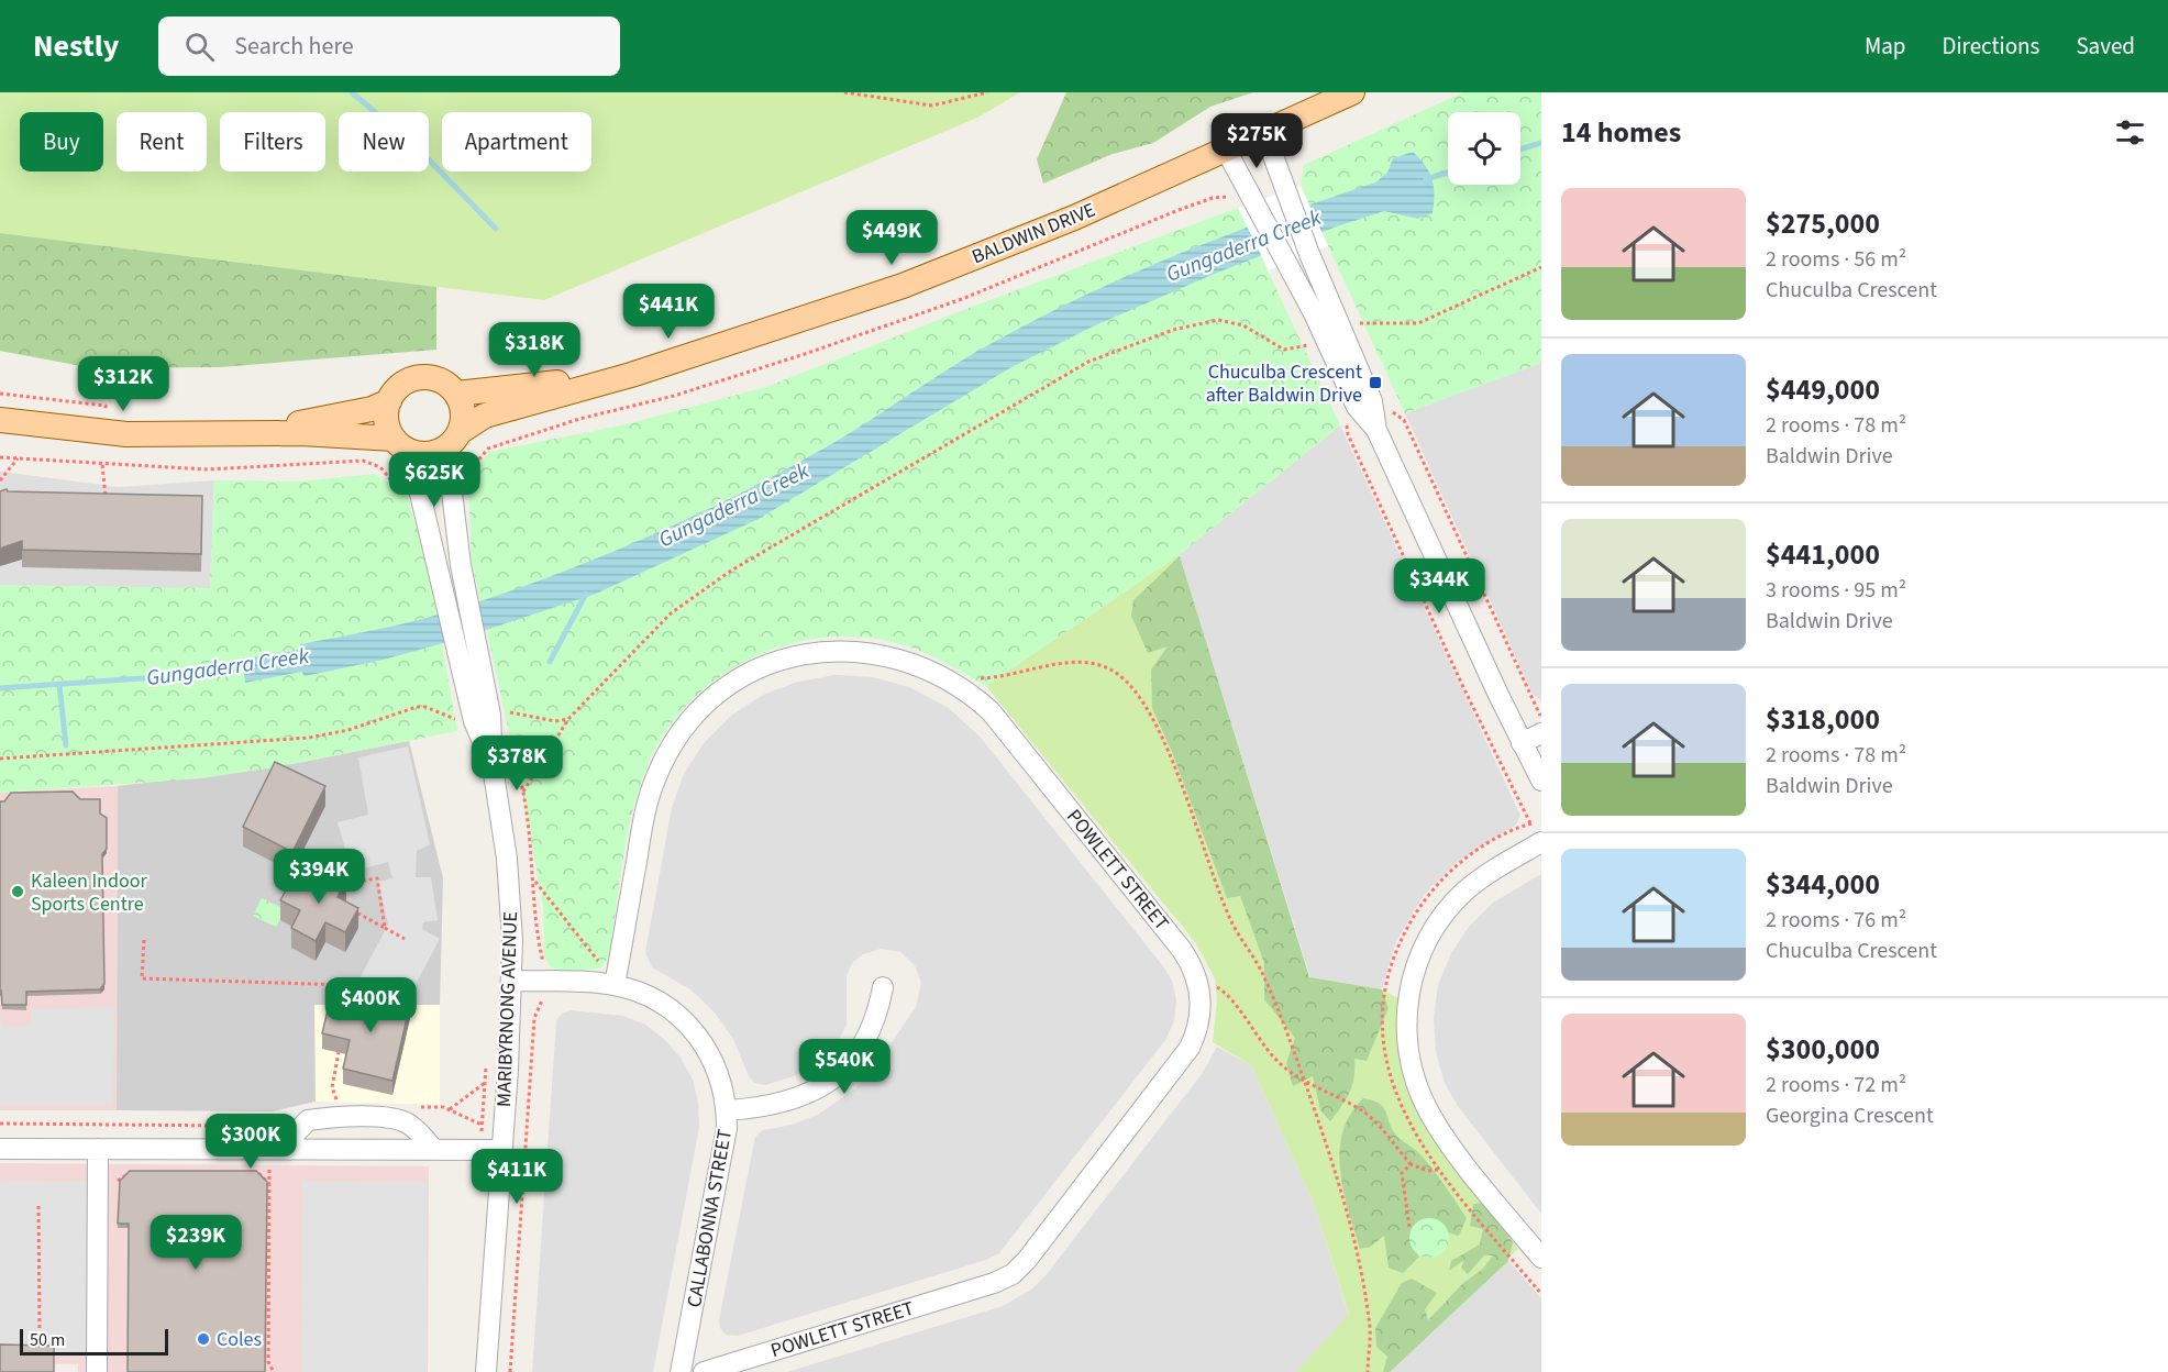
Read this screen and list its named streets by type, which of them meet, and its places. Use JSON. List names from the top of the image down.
{
  "streets": {
    "main road": ["BALDWIN DRIVE"],
    "street": ["POWLETT STREET", "MARIBYRNONG AVENUE", "CALLABONNA STREET"]
  },
  "crossings": [
    ["BALDWIN DRIVE", "MARIBYRNONG AVENUE"],
    ["POWLETT STREET", "CALLABONNA STREET"],
    ["MARIBYRNONG AVENUE", "CALLABONNA STREET"]
  ],
  "water": ["Gungaderra Creek"],
  "places": {
    "transit": ["Chuculba Crescent after Baldwin Drive"],
    "other": ["Kaleen Indoor Sports Centre", "Coles"]
  },
  "scale_bar": "50 m",
  "page": {
    "header": "Nestly",
    "search": "Search here",
    "nav": ["Map", "Directions", "Saved"],
    "heading": "14 homes",
    "chip": [
      "Buy",
      "Rent",
      "Filters",
      "New",
      "Apartment"
    ],
    "price": [
      "$275K",
      "$449K",
      "$441K",
      "$318K",
      "$312K",
      "$625K",
      "$344K",
      "$378K",
      "$394K",
      "$400K",
      "$540K",
      "$300K",
      "$411K",
      "$239K"
    ],
    "list": [
      {
        "name": "$275,000",
        "note": "2 rooms · 56 m² · Chuculba Crescent"
      },
      {
        "name": "$449,000",
        "note": "2 rooms · 78 m² · Baldwin Drive"
      },
      {
        "name": "$441,000",
        "note": "3 rooms · 95 m² · Baldwin Drive"
      },
      {
        "name": "$318,000",
        "note": "2 rooms · 78 m² · Baldwin Drive"
      },
      {
        "name": "$344,000",
        "note": "2 rooms · 76 m² · Chuculba Crescent"
      },
      {
        "name": "$300,000",
        "note": "2 rooms · 72 m² · Georgina Crescent"
      }
    ],
    "scale": "50 m"
  }
}
